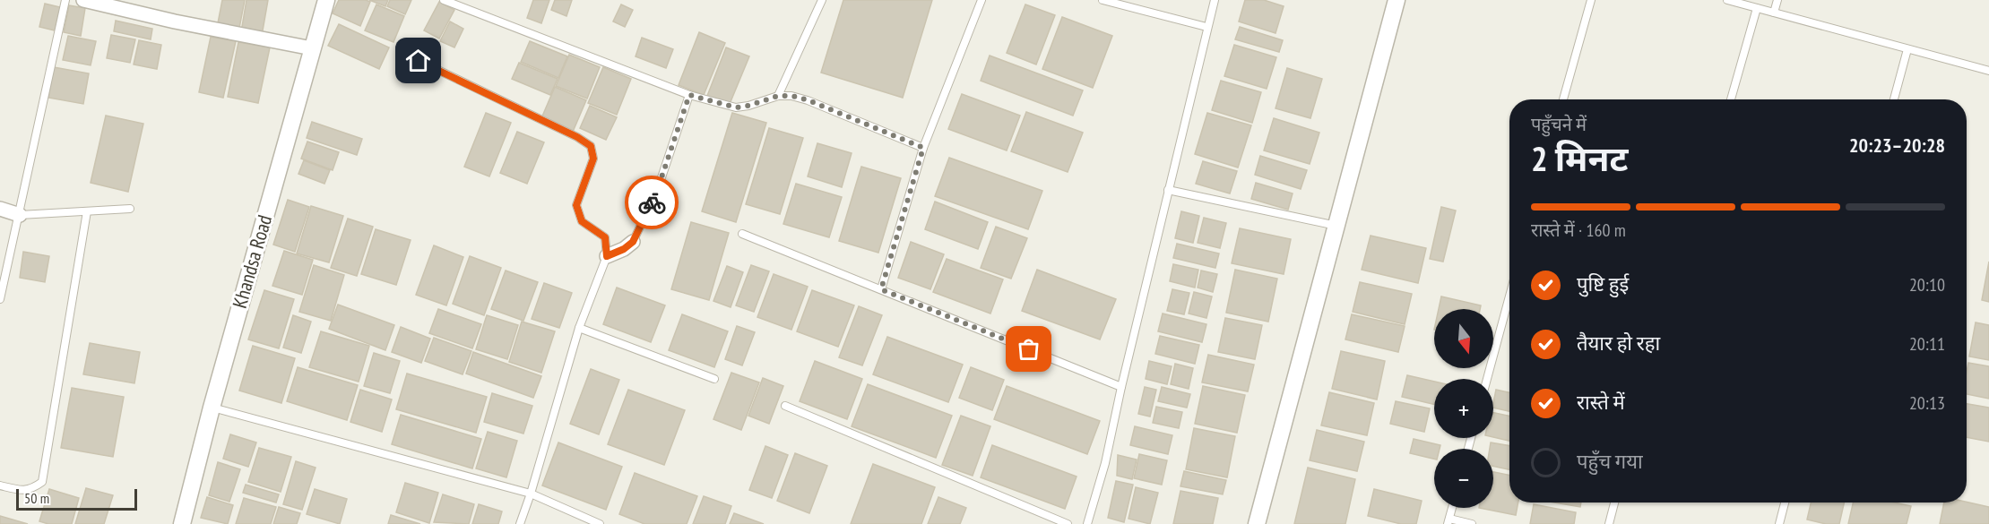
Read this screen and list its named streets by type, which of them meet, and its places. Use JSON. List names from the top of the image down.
{
  "streets": {
    "street": ["Khandsa Road"]
  },
  "scale_bar": "50 m",
  "north": "bottom",
  "page": {
    "heading": ["2 मिनट", "पहुँचने में", "20:23–20:28"],
    "bar": "रास्ते में · 160 m",
    "list": [
      ["पुष्टि हुई", "20:10"],
      ["तैयार हो रहा", "20:11"],
      ["रास्ते में", "20:13"],
      "पहुँच गया"
    ],
    "map_buttons": ["+", "−"],
    "scale": "50 m"
  }
}
